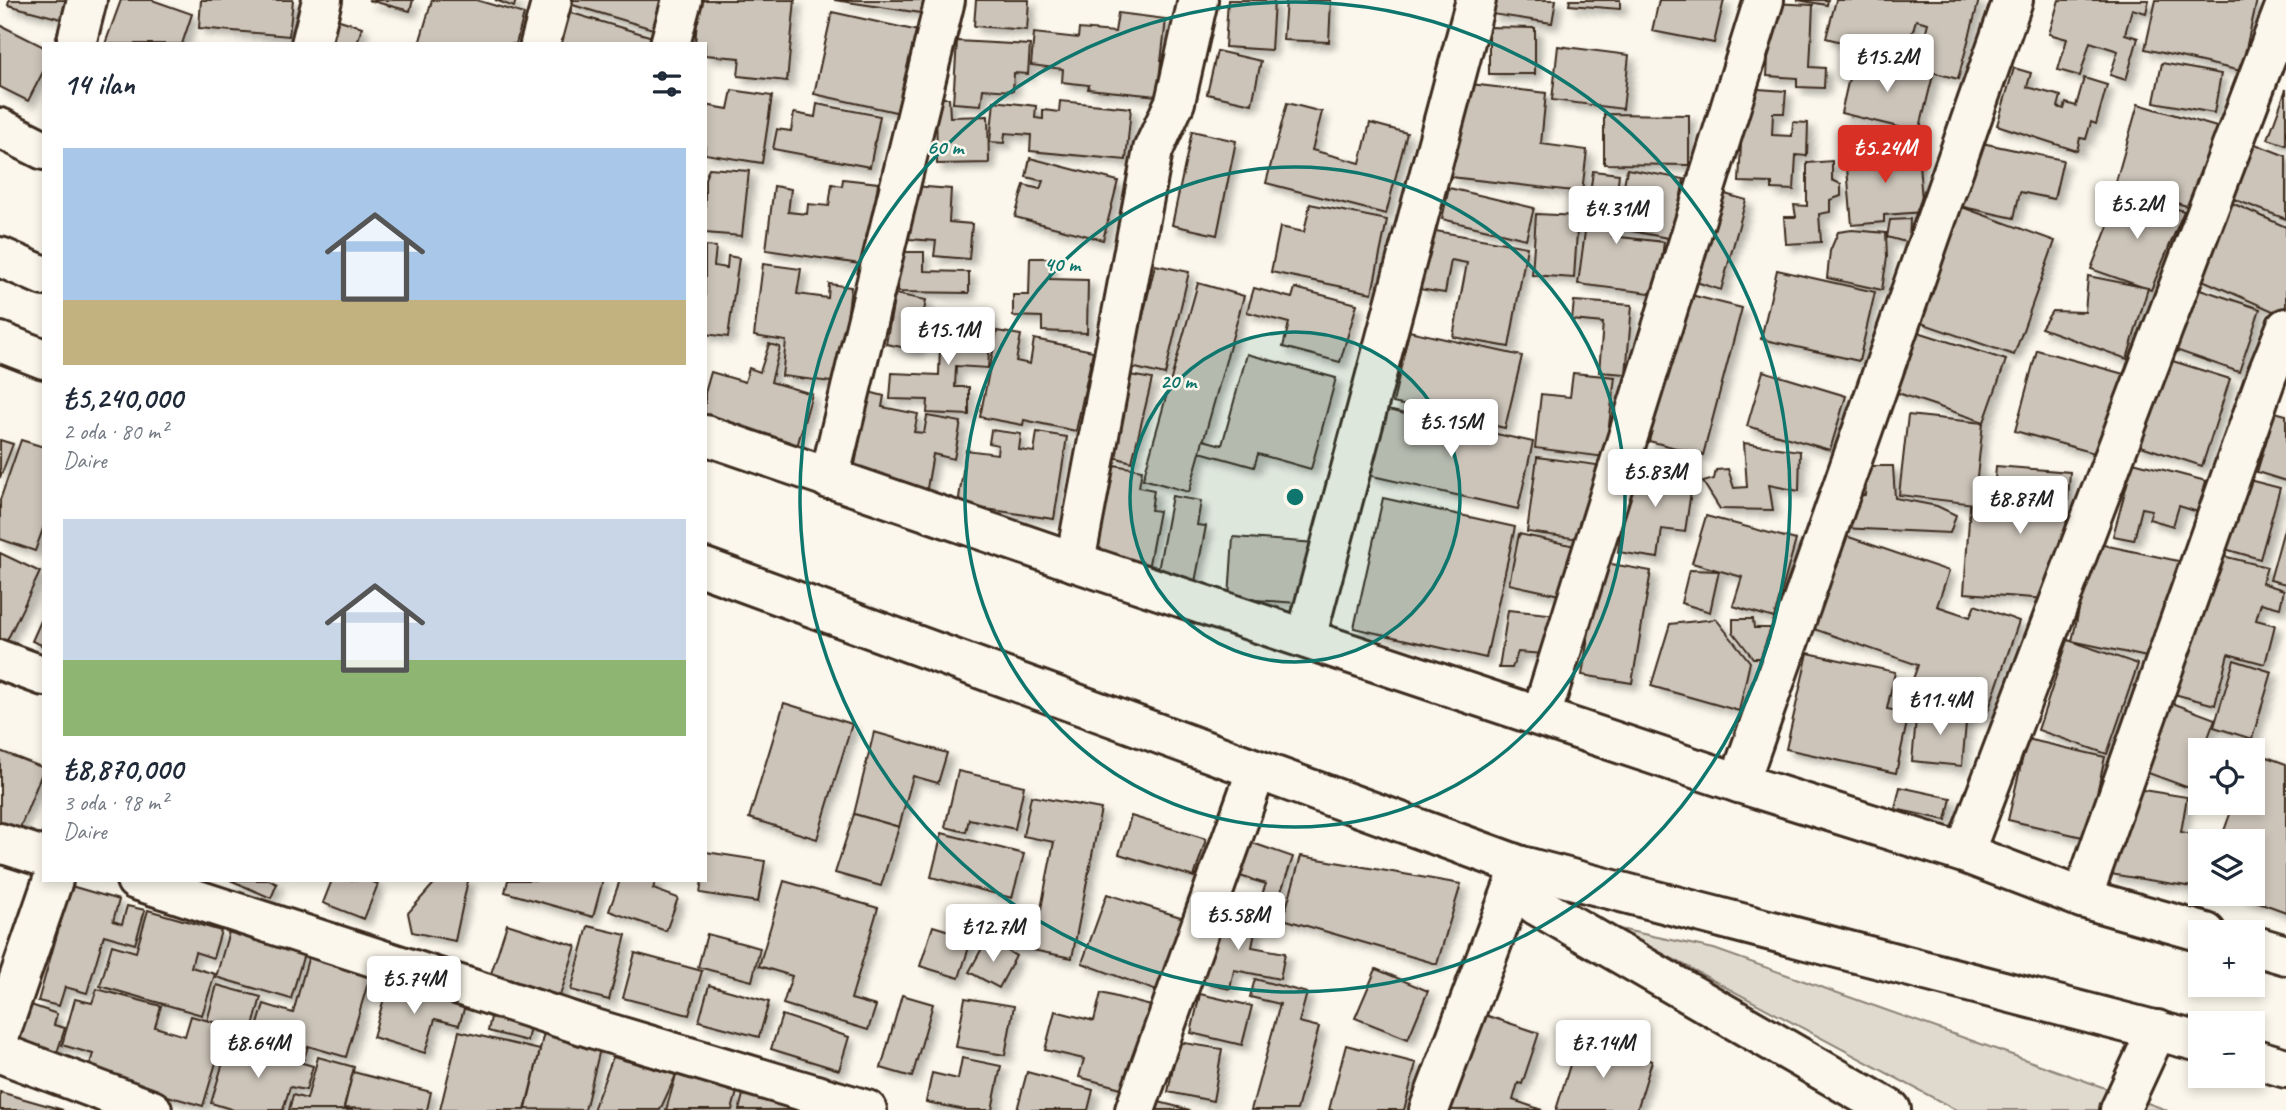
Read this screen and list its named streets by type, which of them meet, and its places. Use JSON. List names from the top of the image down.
{
  "page": {
    "price": [
      "₺15.2M",
      "₺5.24M",
      "₺5.2M",
      "₺4.31M",
      "₺15.1M",
      "₺5.15M",
      "₺5.83M",
      "₺8.87M",
      "₺11.4M",
      "₺5.58M",
      "₺12.7M",
      "₺5.74M",
      "₺8.64M",
      "₺7.14M"
    ],
    "heading": "14 ilan",
    "list": [
      {
        "name": "₺5,240,000",
        "note": "2 oda · 80 m² · Daire"
      },
      {
        "name": "₺8,870,000",
        "note": "3 oda · 98 m² · Daire"
      }
    ],
    "map_buttons": ["+", "−"]
  },
  "rings": ["60 m", "40 m", "20 m"]
}
